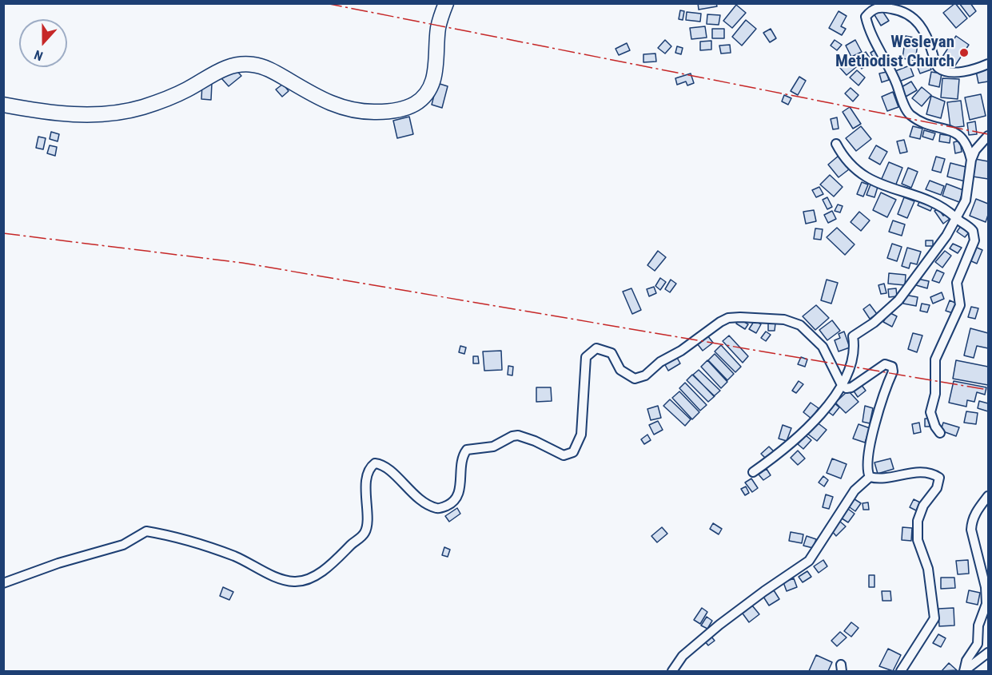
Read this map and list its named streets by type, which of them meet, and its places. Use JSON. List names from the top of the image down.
{
  "places": ["Wesleyan Methodist Church"],
  "north": "bottom"
}
